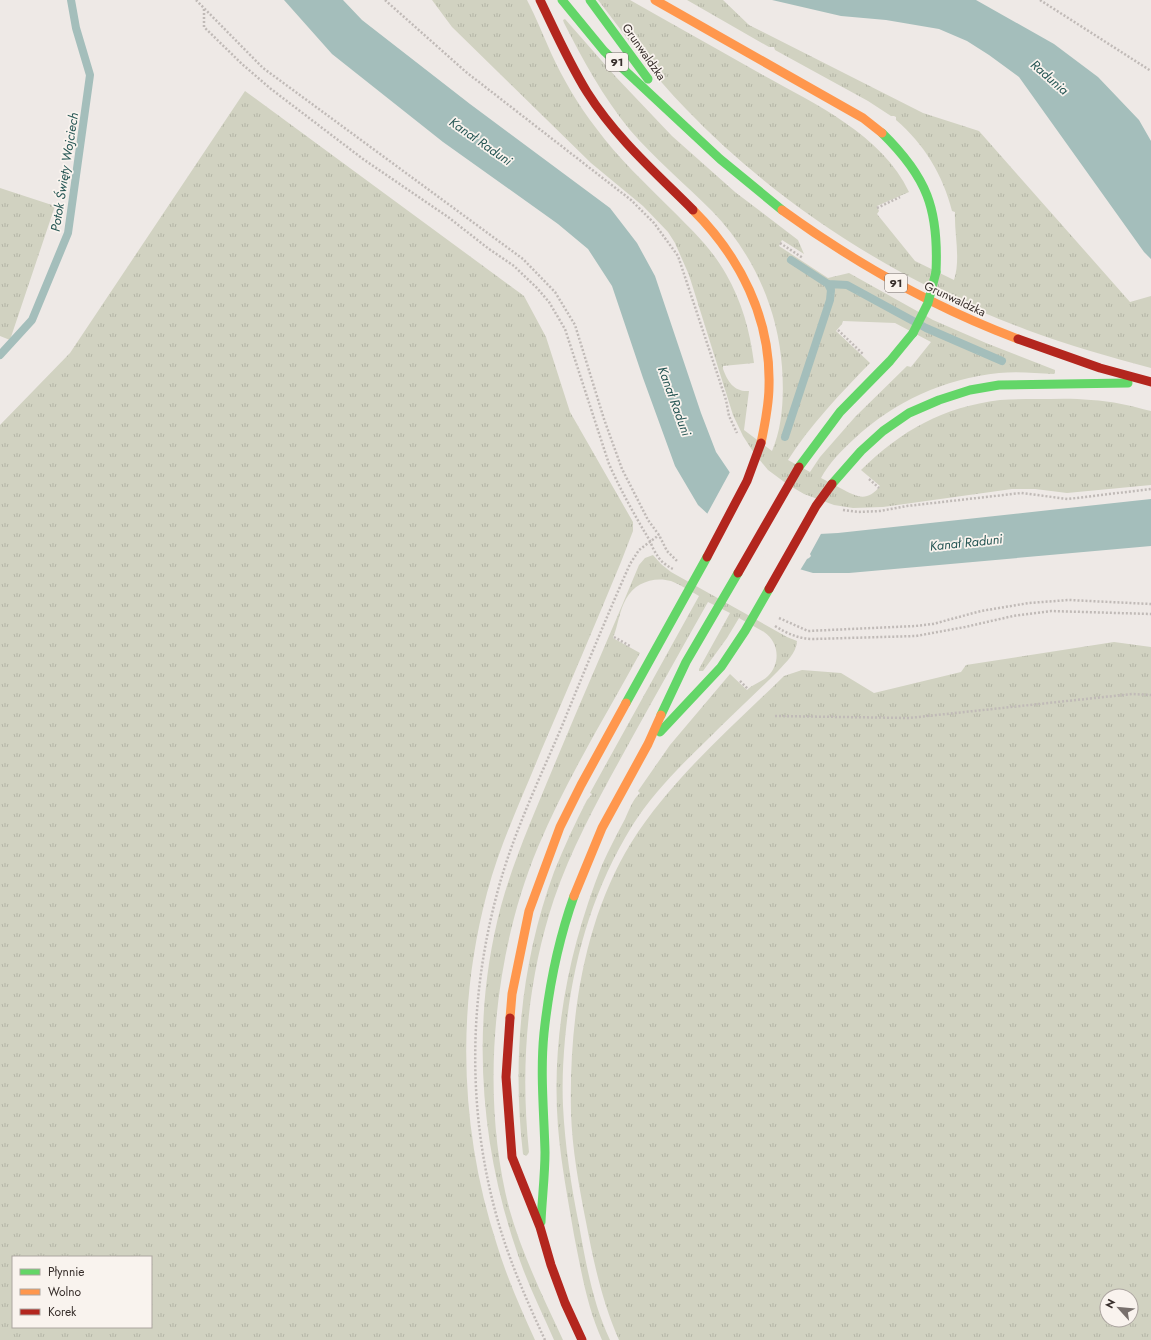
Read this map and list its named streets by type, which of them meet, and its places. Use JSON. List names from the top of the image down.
{
  "streets": {
    "main road": ["Grunwaldzka", "91"]
  },
  "water": ["Radunia", "Kanał Raduni", "Potok Święty Wojciech"],
  "legend": ["Płynnie", "Wolno", "Korek"],
  "north": "top left"
}
